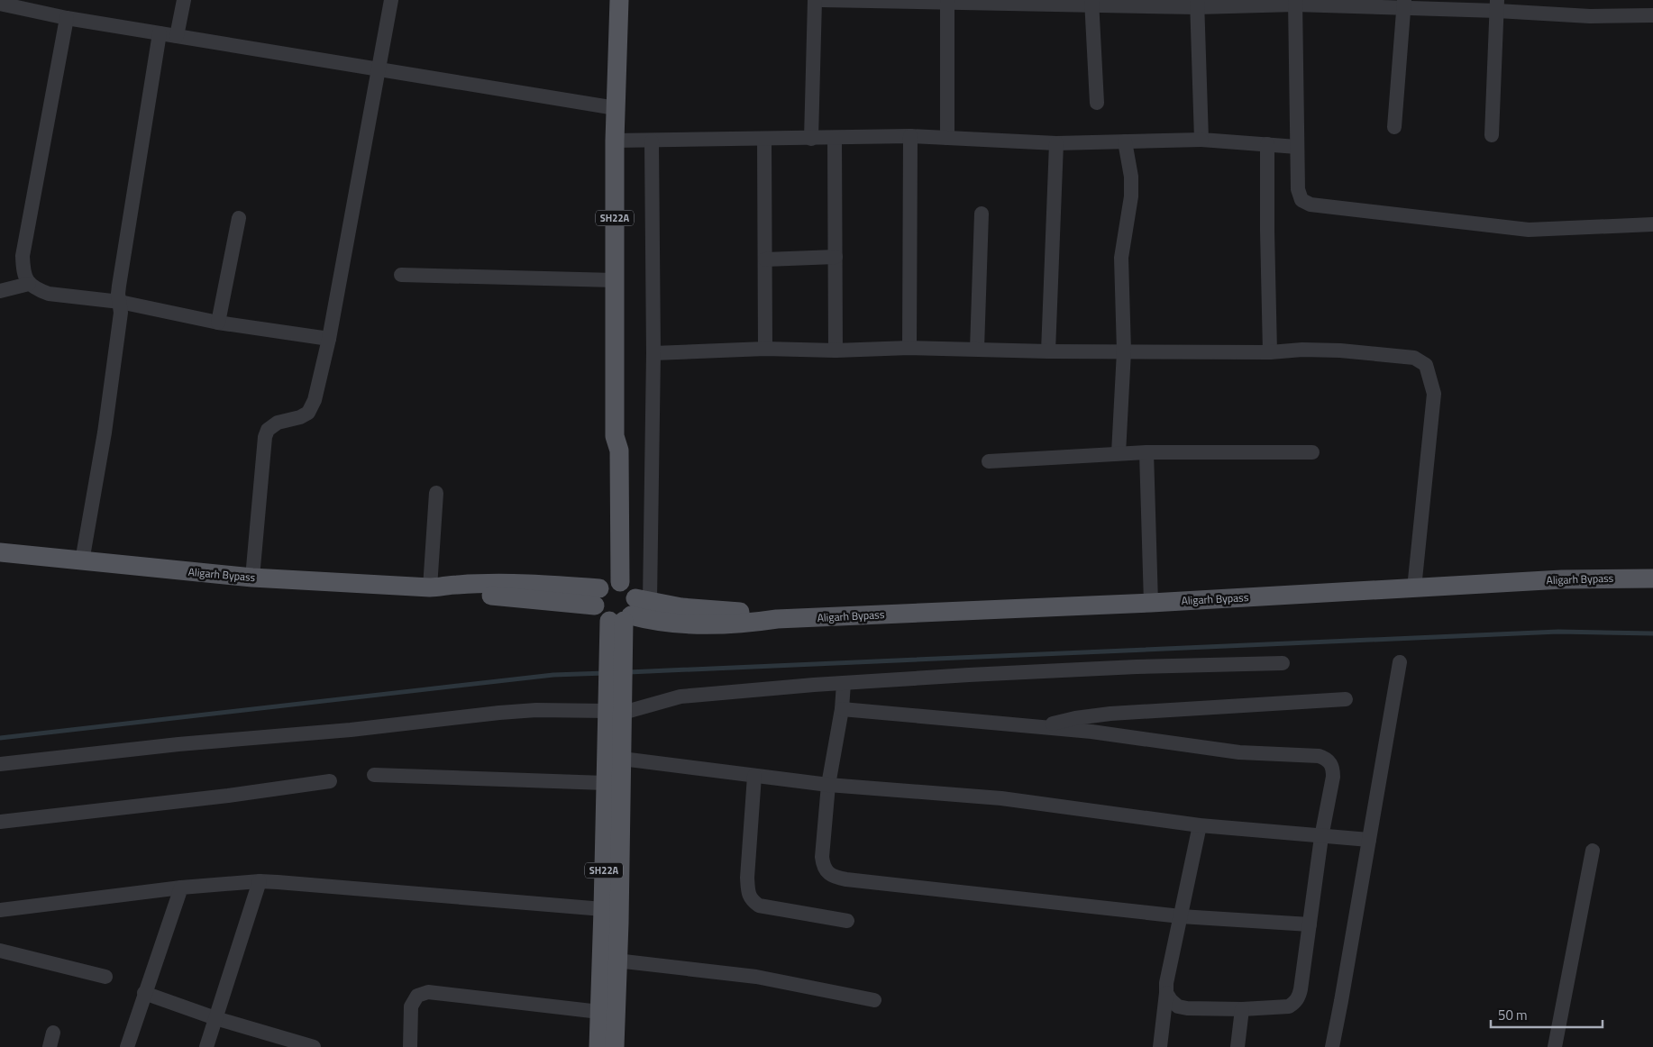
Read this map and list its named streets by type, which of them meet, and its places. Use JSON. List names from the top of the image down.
{
  "streets": {
    "main road": ["SH22A", "Aligarh Bypass"]
  },
  "crossings": [
    ["SH22A", "Aligarh Bypass"]
  ],
  "scale_bar": "50 m"
}
